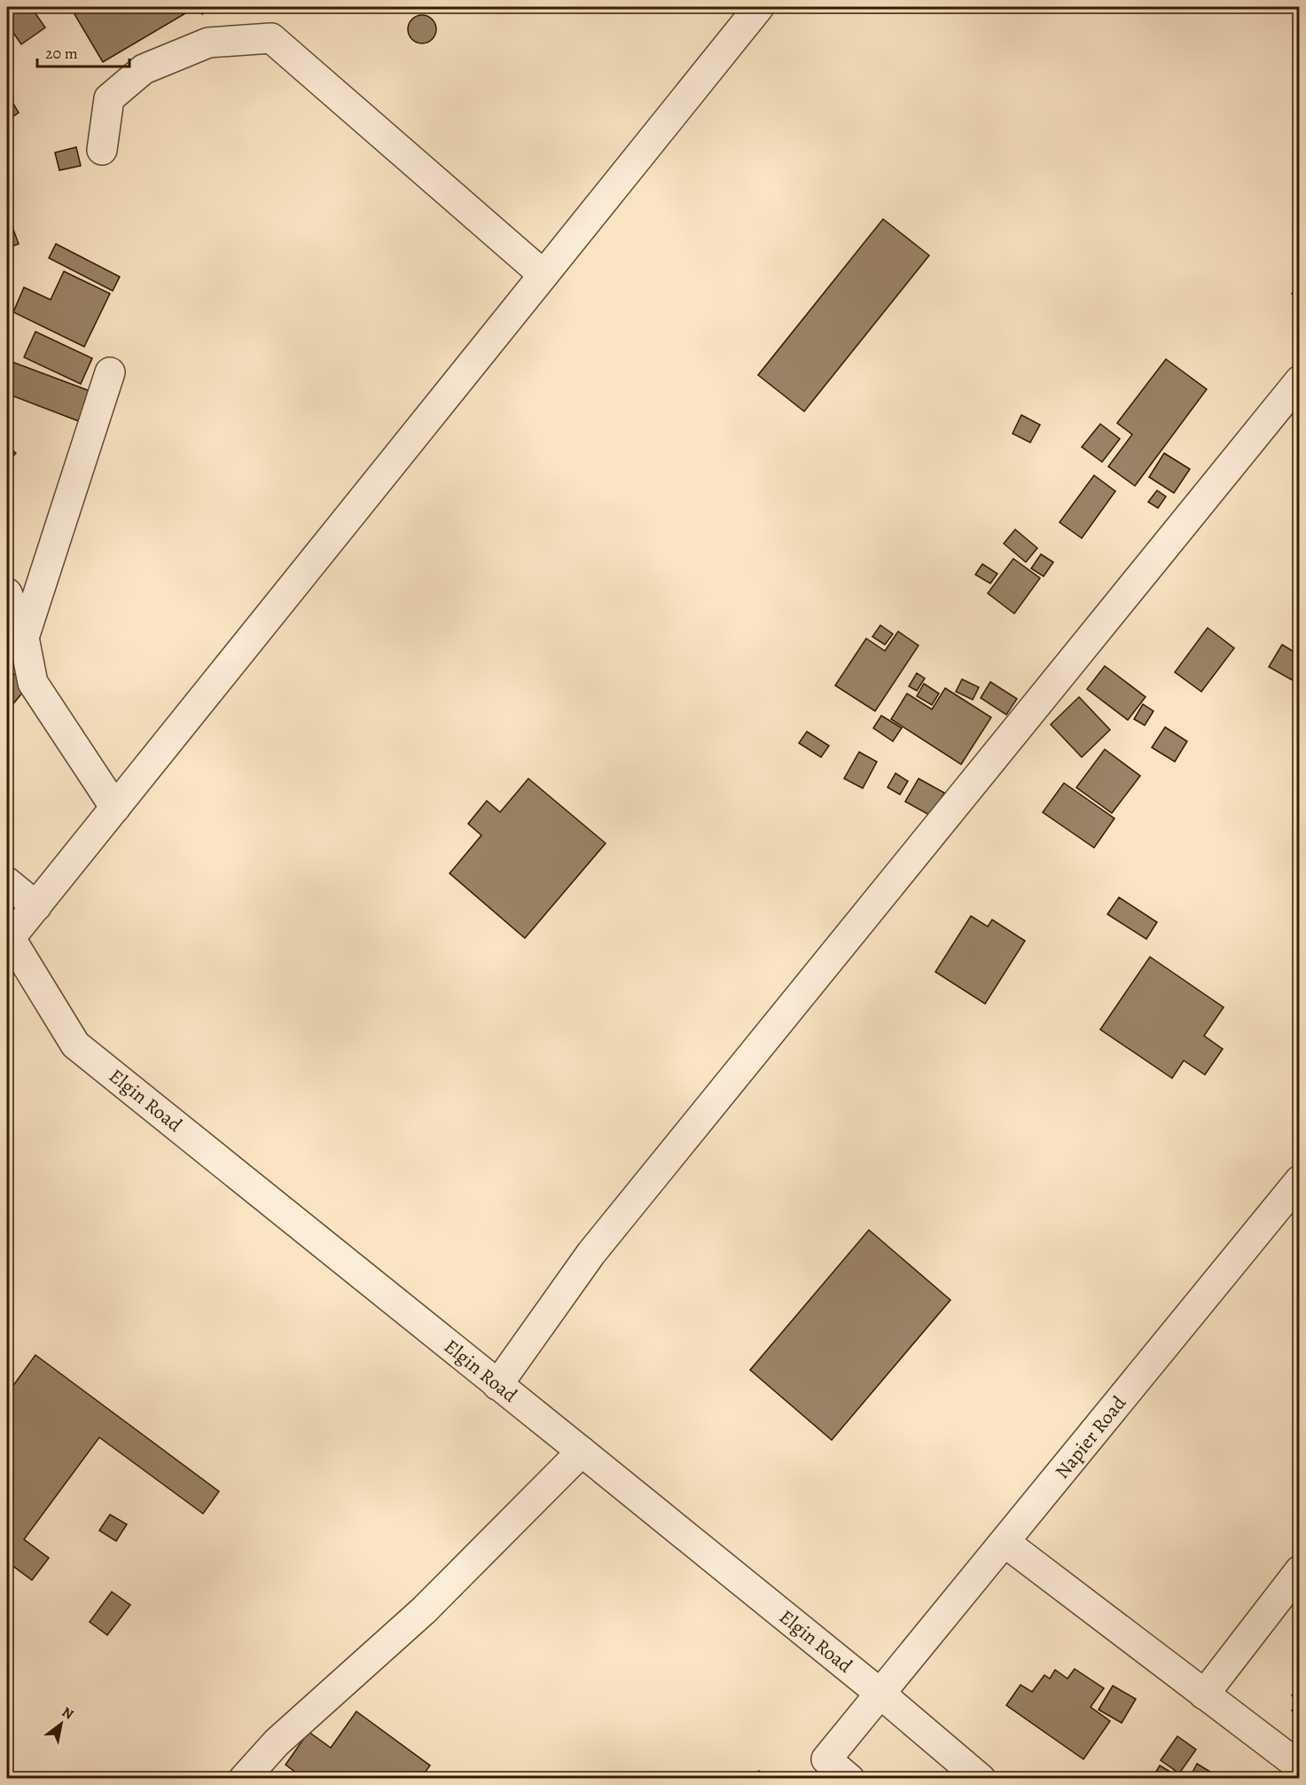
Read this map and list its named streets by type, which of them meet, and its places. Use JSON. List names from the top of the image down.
{
  "streets": {
    "street": ["Elgin Road", "Napier Road"]
  },
  "crossings": [
    ["Elgin Road", "Napier Road"]
  ],
  "scale_bar": "20 m",
  "north": "top right"
}
